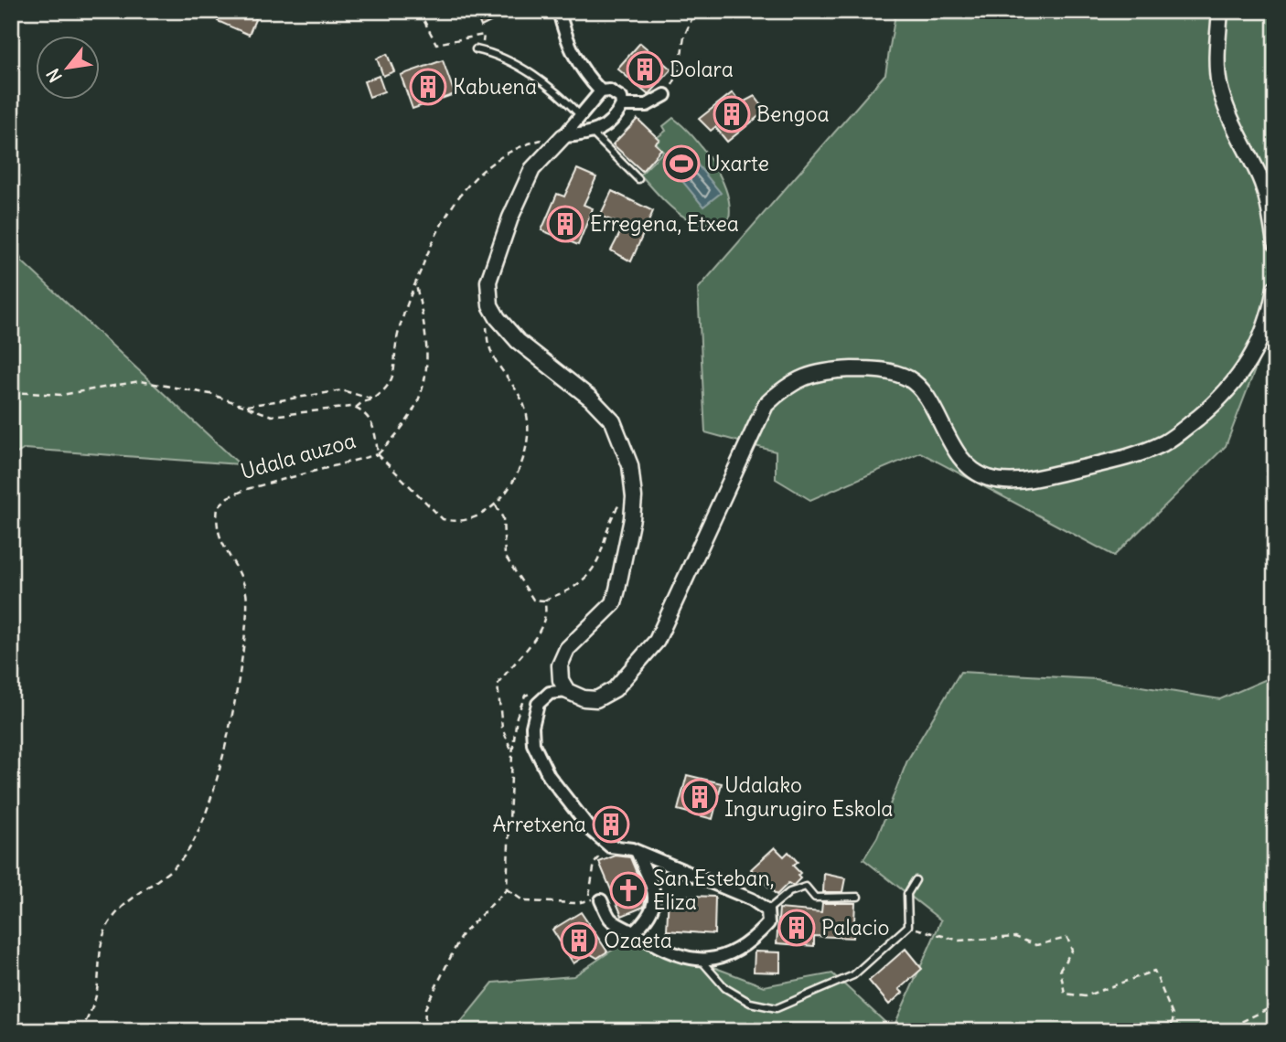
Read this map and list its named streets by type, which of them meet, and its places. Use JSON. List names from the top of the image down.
{
  "streets": {
    "path": ["Udala auzoa"]
  },
  "places": {
    "building": [
      "Dolara",
      "Kabuena",
      "Bengoa",
      "Erregena, Etxea",
      "Udalako Ingurugiro Eskola",
      "Arretxena",
      "Palacio",
      "Ozaeta"
    ],
    "sports": ["Uxarte"],
    "church": ["San Esteban, Eliza"]
  },
  "north": "bottom left"
}
